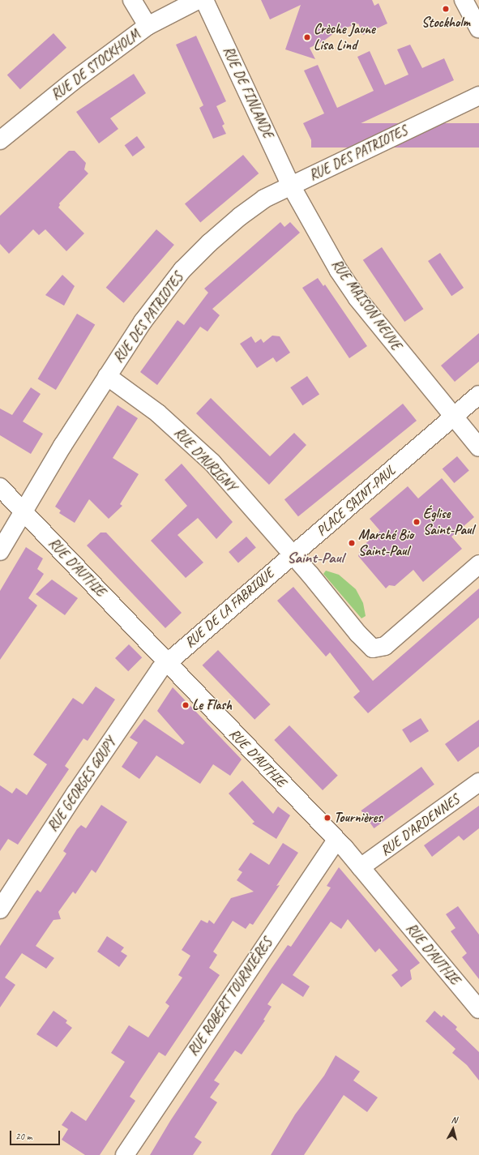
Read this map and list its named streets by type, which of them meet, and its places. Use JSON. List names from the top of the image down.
{
  "streets": {
    "street": [
      "RUE DE STOCKHOLM",
      "RUE DE FINLANDE",
      "RUE DES PATRIOTES",
      "RUE MAISON NEUVE",
      "RUE D'AURIGNY",
      "PLACE SAINT-PAUL",
      "RUE D'AUTHIE",
      "RUE DE LA FABRIQUE",
      "RUE GEORGES GOUPY",
      "RUE D'ARDENNES",
      "RUE ROBERT TOURNIÈRES"
    ]
  },
  "crossings": [
    ["RUE DE FINLANDE", "RUE DES PATRIOTES"],
    ["RUE DE FINLANDE", "RUE MAISON NEUVE"],
    ["RUE DES PATRIOTES", "RUE MAISON NEUVE"],
    ["RUE DES PATRIOTES", "RUE D'AURIGNY"],
    ["RUE DES PATRIOTES", "RUE D'AUTHIE"],
    ["RUE MAISON NEUVE", "PLACE SAINT-PAUL"],
    ["RUE D'AURIGNY", "PLACE SAINT-PAUL"],
    ["RUE D'AURIGNY", "RUE DE LA FABRIQUE"],
    ["PLACE SAINT-PAUL", "RUE DE LA FABRIQUE"],
    ["RUE D'AUTHIE", "RUE DE LA FABRIQUE"],
    ["RUE D'AUTHIE", "RUE GEORGES GOUPY"],
    ["RUE D'AUTHIE", "RUE D'ARDENNES"],
    ["RUE D'AUTHIE", "RUE ROBERT TOURNIÈRES"],
    ["RUE DE LA FABRIQUE", "RUE GEORGES GOUPY"]
  ],
  "districts": ["Saint-Paul"],
  "places": [
    "Stockholm",
    "Crèche Jaune Lisa Lind",
    "Église Saint-Paul",
    "Marché Bio Saint-Paul",
    "Le Flash",
    "Tournières"
  ],
  "scale_bar": "20 m",
  "north": "top"
}
